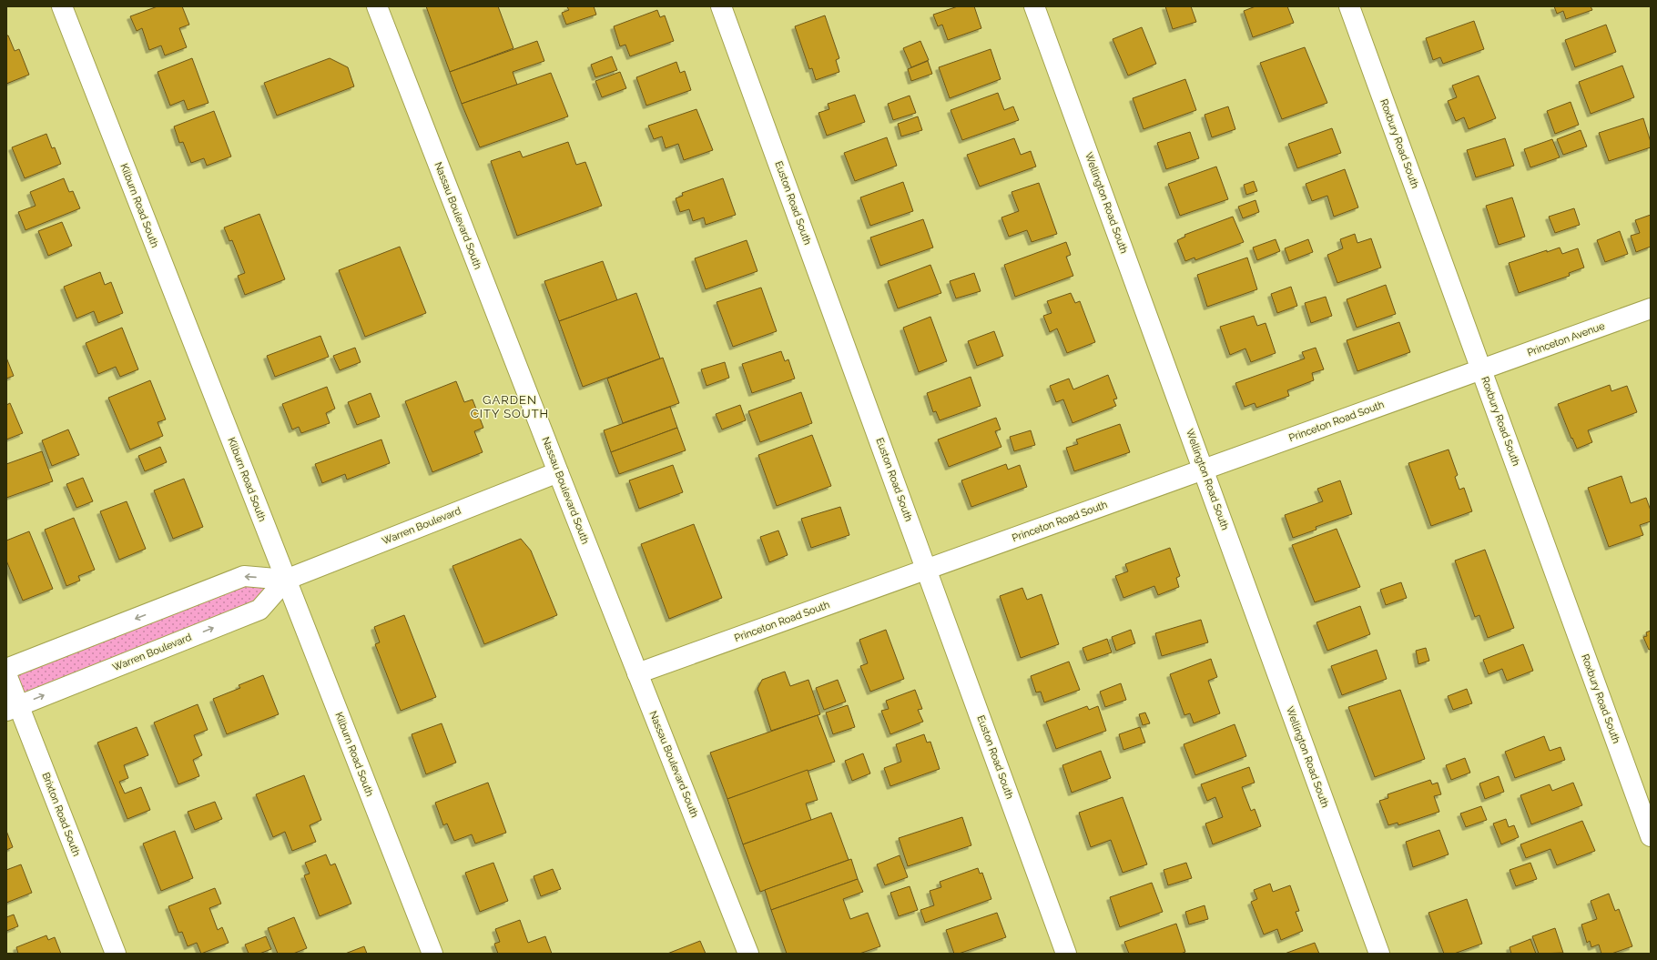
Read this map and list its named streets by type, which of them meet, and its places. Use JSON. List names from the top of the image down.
{
  "streets": {
    "street": [
      "Roxbury Road South",
      "Euston Road South",
      "Wellington Road South",
      "Kilburn Road South",
      "Nassau Boulevard South",
      "Princeton Avenue",
      "Princeton Road South",
      "Warren Boulevard",
      "Brixton Road South"
    ]
  },
  "crossings": [
    ["Roxbury Road South", "Princeton Avenue"],
    ["Roxbury Road South", "Princeton Road South"],
    ["Euston Road South", "Princeton Road South"],
    ["Wellington Road South", "Princeton Road South"],
    ["Kilburn Road South", "Warren Boulevard"],
    ["Nassau Boulevard South", "Princeton Road South"],
    ["Nassau Boulevard South", "Warren Boulevard"],
    ["Princeton Avenue", "Princeton Road South"],
    ["Warren Boulevard", "Brixton Road South"]
  ],
  "districts": ["GARDEN CITY SOUTH"]
}
